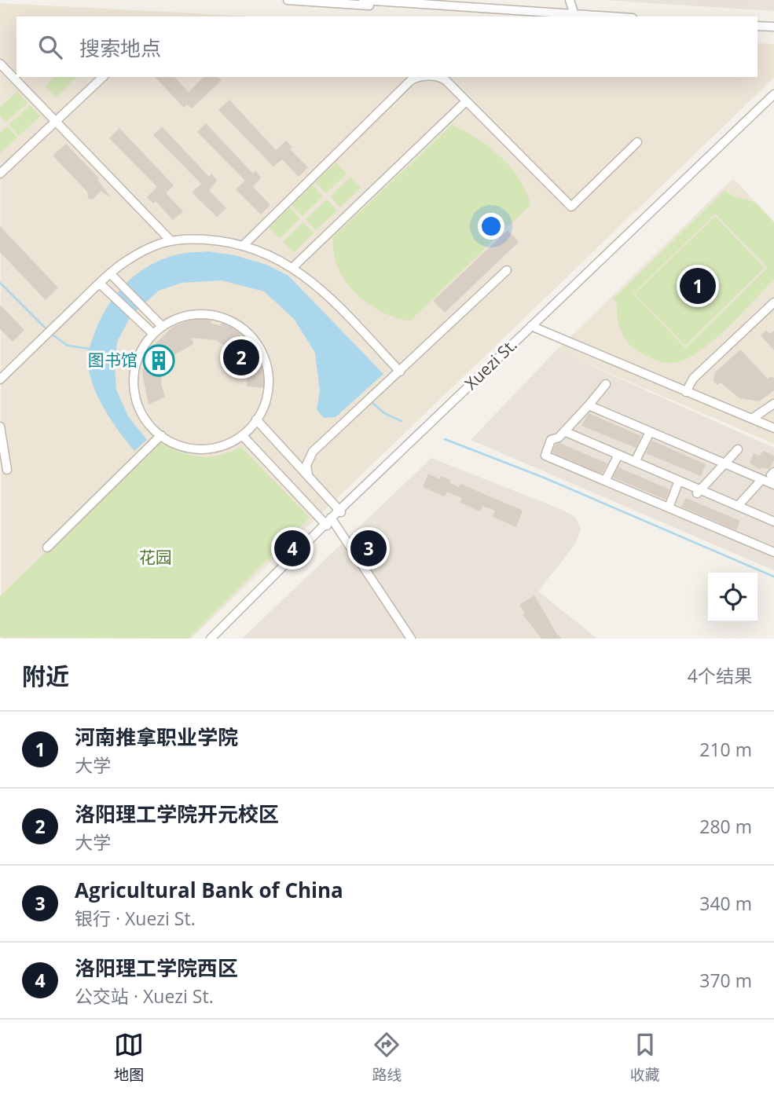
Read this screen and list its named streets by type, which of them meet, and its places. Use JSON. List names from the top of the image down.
{
  "streets": {
    "street": ["Xuezi St."]
  },
  "parks": ["花园"],
  "places": {
    "building": ["图书馆"]
  },
  "page": {
    "search": "搜索地点",
    "pins": [
      "1",
      "2",
      "3",
      "4"
    ],
    "heading": ["附近", "4个结果"],
    "list": [
      {
        "mark": "1",
        "name": "河南推拿职业学院",
        "note": "大学",
        "value": "210 m"
      },
      {
        "mark": "2",
        "name": "洛阳理工学院开元校区",
        "note": "大学",
        "value": "280 m"
      },
      {
        "mark": "3",
        "name": "Agricultural Bank of China",
        "note": "银行 · Xuezi St.",
        "value": "340 m"
      },
      {
        "mark": "4",
        "name": "洛阳理工学院西区",
        "note": "公交站 · Xuezi St.",
        "value": "370 m"
      }
    ],
    "nav": ["地图", "路线", "收藏"]
  }
}
